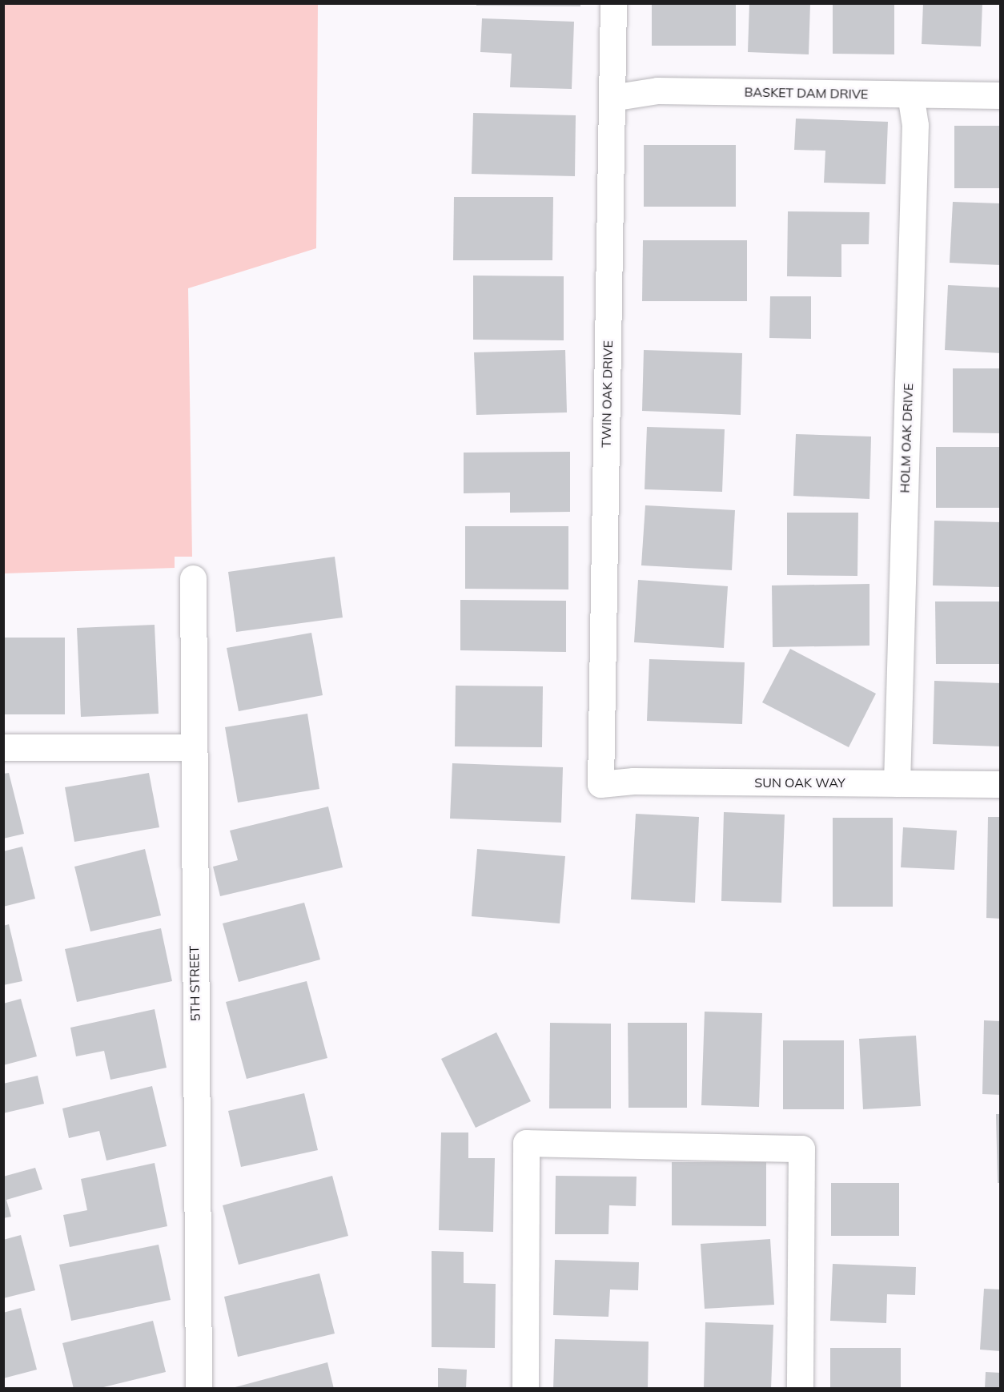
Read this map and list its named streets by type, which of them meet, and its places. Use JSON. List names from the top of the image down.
{
  "streets": {
    "street": [
      "BASKET DAM DRIVE",
      "TWIN OAK DRIVE",
      "HOLM OAK DRIVE",
      "SUN OAK WAY",
      "5TH STREET"
    ]
  },
  "crossings": [
    ["BASKET DAM DRIVE", "TWIN OAK DRIVE"],
    ["BASKET DAM DRIVE", "HOLM OAK DRIVE"],
    ["TWIN OAK DRIVE", "SUN OAK WAY"],
    ["HOLM OAK DRIVE", "SUN OAK WAY"]
  ]
}
